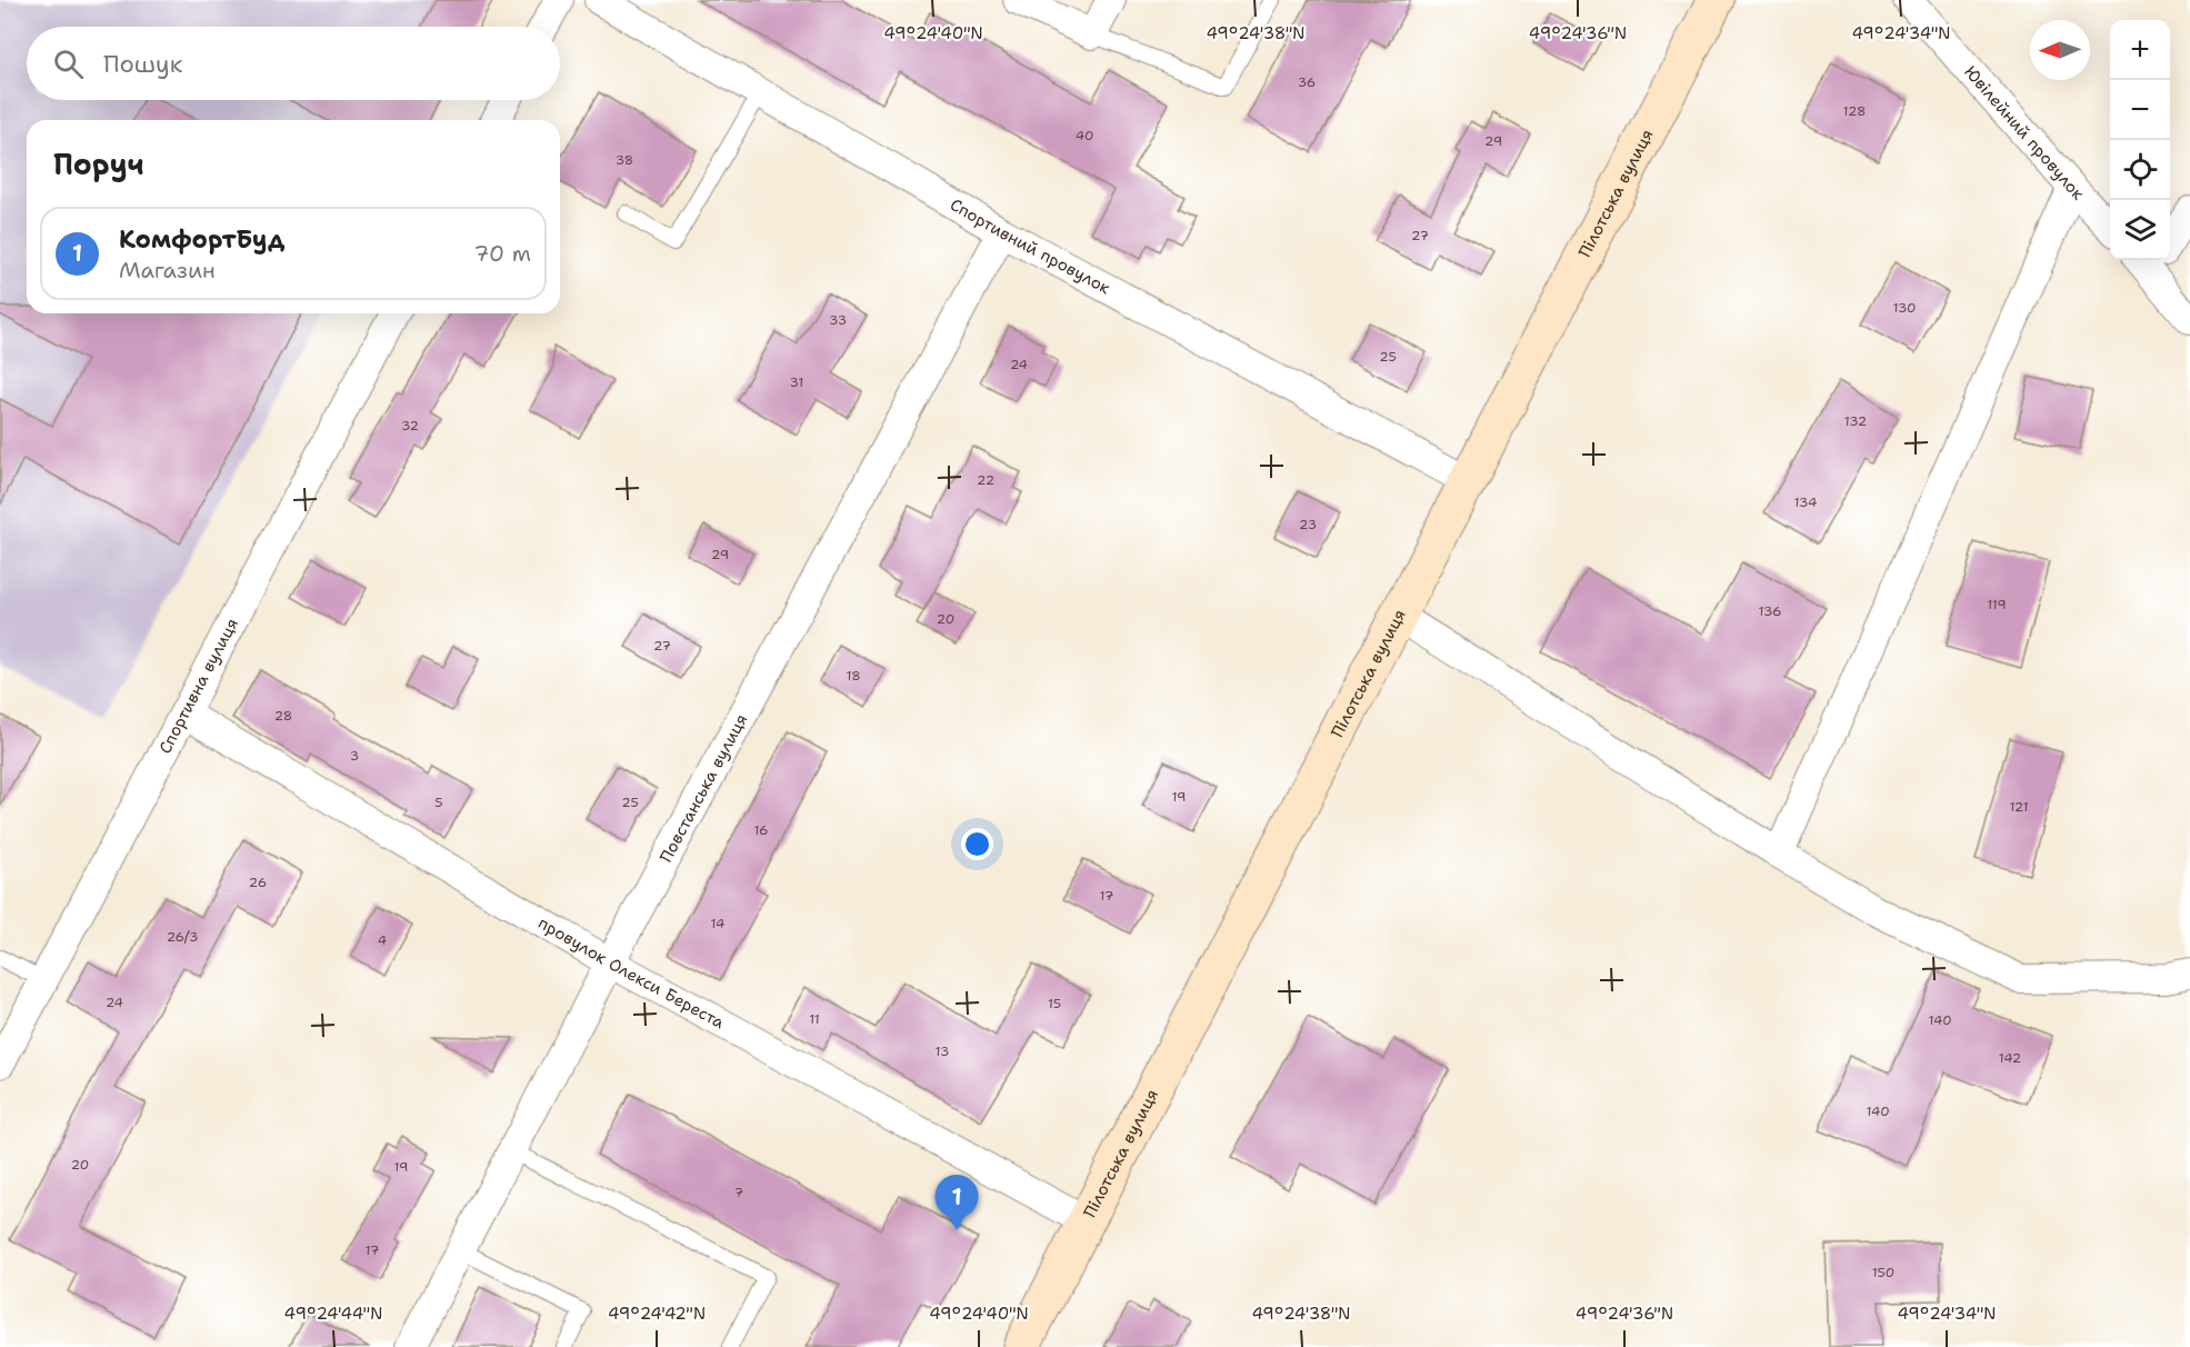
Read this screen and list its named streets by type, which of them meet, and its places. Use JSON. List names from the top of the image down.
{
  "streets": {
    "main road": ["Пілотська вулиця"],
    "street": [
      "Ювілейний провулок",
      "Спортивний провулок",
      "Спортивна вулиця",
      "Повстанська вулиця",
      "провулок Олекси Береста"
    ]
  },
  "crossings": [
    ["Пілотська вулиця", "Спортивний провулок"],
    ["Пілотська вулиця", "провулок Олекси Береста"],
    ["Спортивний провулок", "Повстанська вулиця"],
    ["Спортивна вулиця", "провулок Олекси Береста"],
    ["Повстанська вулиця", "провулок Олекси Береста"]
  ],
  "house_numbers": [
    "36",
    "128",
    "40",
    "29",
    "38",
    "27",
    "130",
    "33",
    "25",
    "24",
    "31",
    "132",
    "32",
    "22",
    "134",
    "23",
    "29",
    "119",
    "136",
    "20",
    "27",
    "18",
    "28",
    "3",
    "19",
    "5",
    "25",
    "121",
    "16",
    "26",
    "17",
    "14",
    "26/3",
    "4",
    "24",
    "15",
    "11",
    "140",
    "13",
    "142",
    "140",
    "20",
    "19",
    "7",
    "17",
    "150"
  ],
  "north": "left",
  "page": {
    "map_buttons": ["+", "−"],
    "search": "Пошук",
    "heading": "Поруч",
    "list": [
      {
        "mark": "1",
        "name": "КомфортБуд",
        "note": "Магазин",
        "value": "70 m"
      }
    ],
    "pins": "1"
  },
  "coordinates": [
    "49°24'40\"N",
    "49°24'38\"N",
    "49°24'36\"N",
    "49°24'34\"N",
    "49°24'44\"N",
    "49°24'42\"N"
  ]
}
